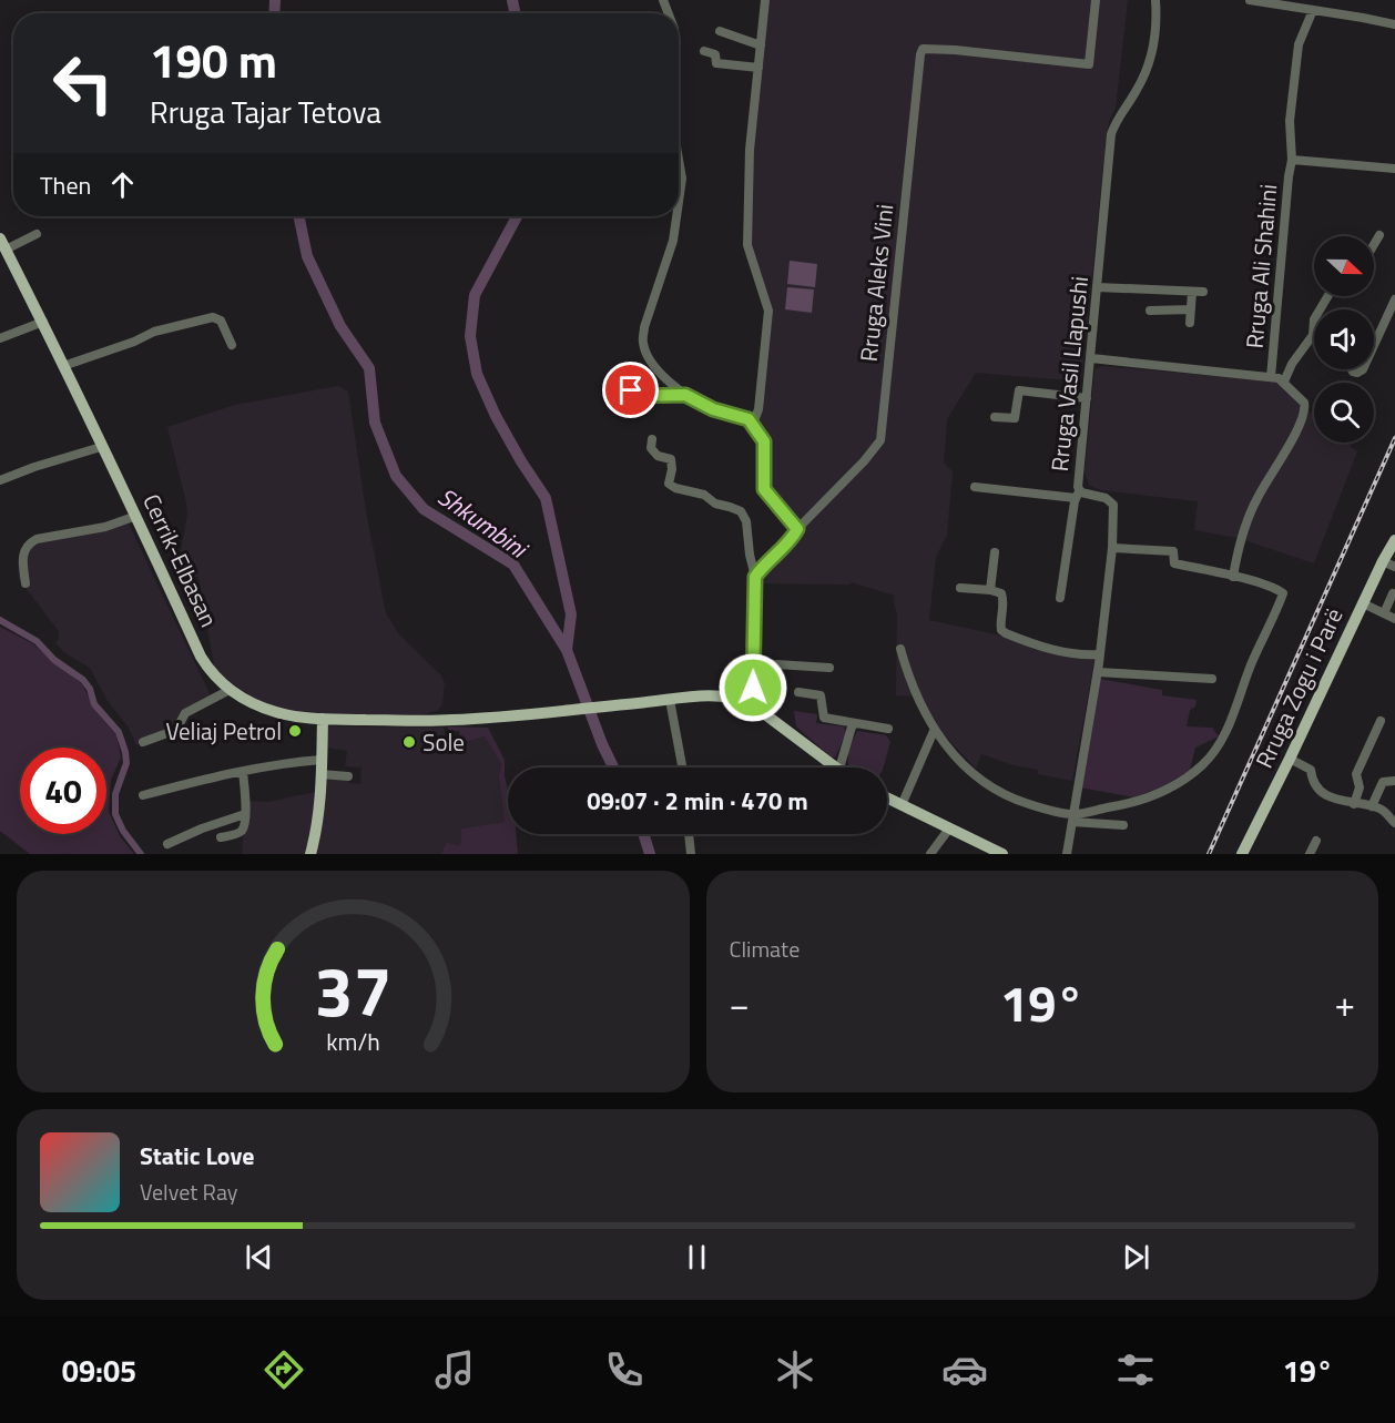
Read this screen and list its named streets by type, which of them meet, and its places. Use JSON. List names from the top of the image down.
{
  "streets": {
    "main road": ["Cerrik-Elbasan", "Rruga Zogu i Parë"],
    "street": ["Rruga Ali Shahini", "Rruga Aleks Vini", "Rruga Vasil Llapushi"]
  },
  "water": ["Shkumbini"],
  "places": ["Veliaj Petrol", "Sole"],
  "north": "right",
  "page": {
    "turn": ["190 m", "Rruga Tajar Tetova"],
    "then": "Then",
    "limit": "40",
    "trip": "09:07 · 2 min · 470 m",
    "tile": "Climate",
    "heat": ["−", "19°", "+"],
    "song": ["Static Love", "Velvet Ray"],
    "tabs": ["09:05", "19°"],
    "gauge": ["37", "km/h"]
  }
}
